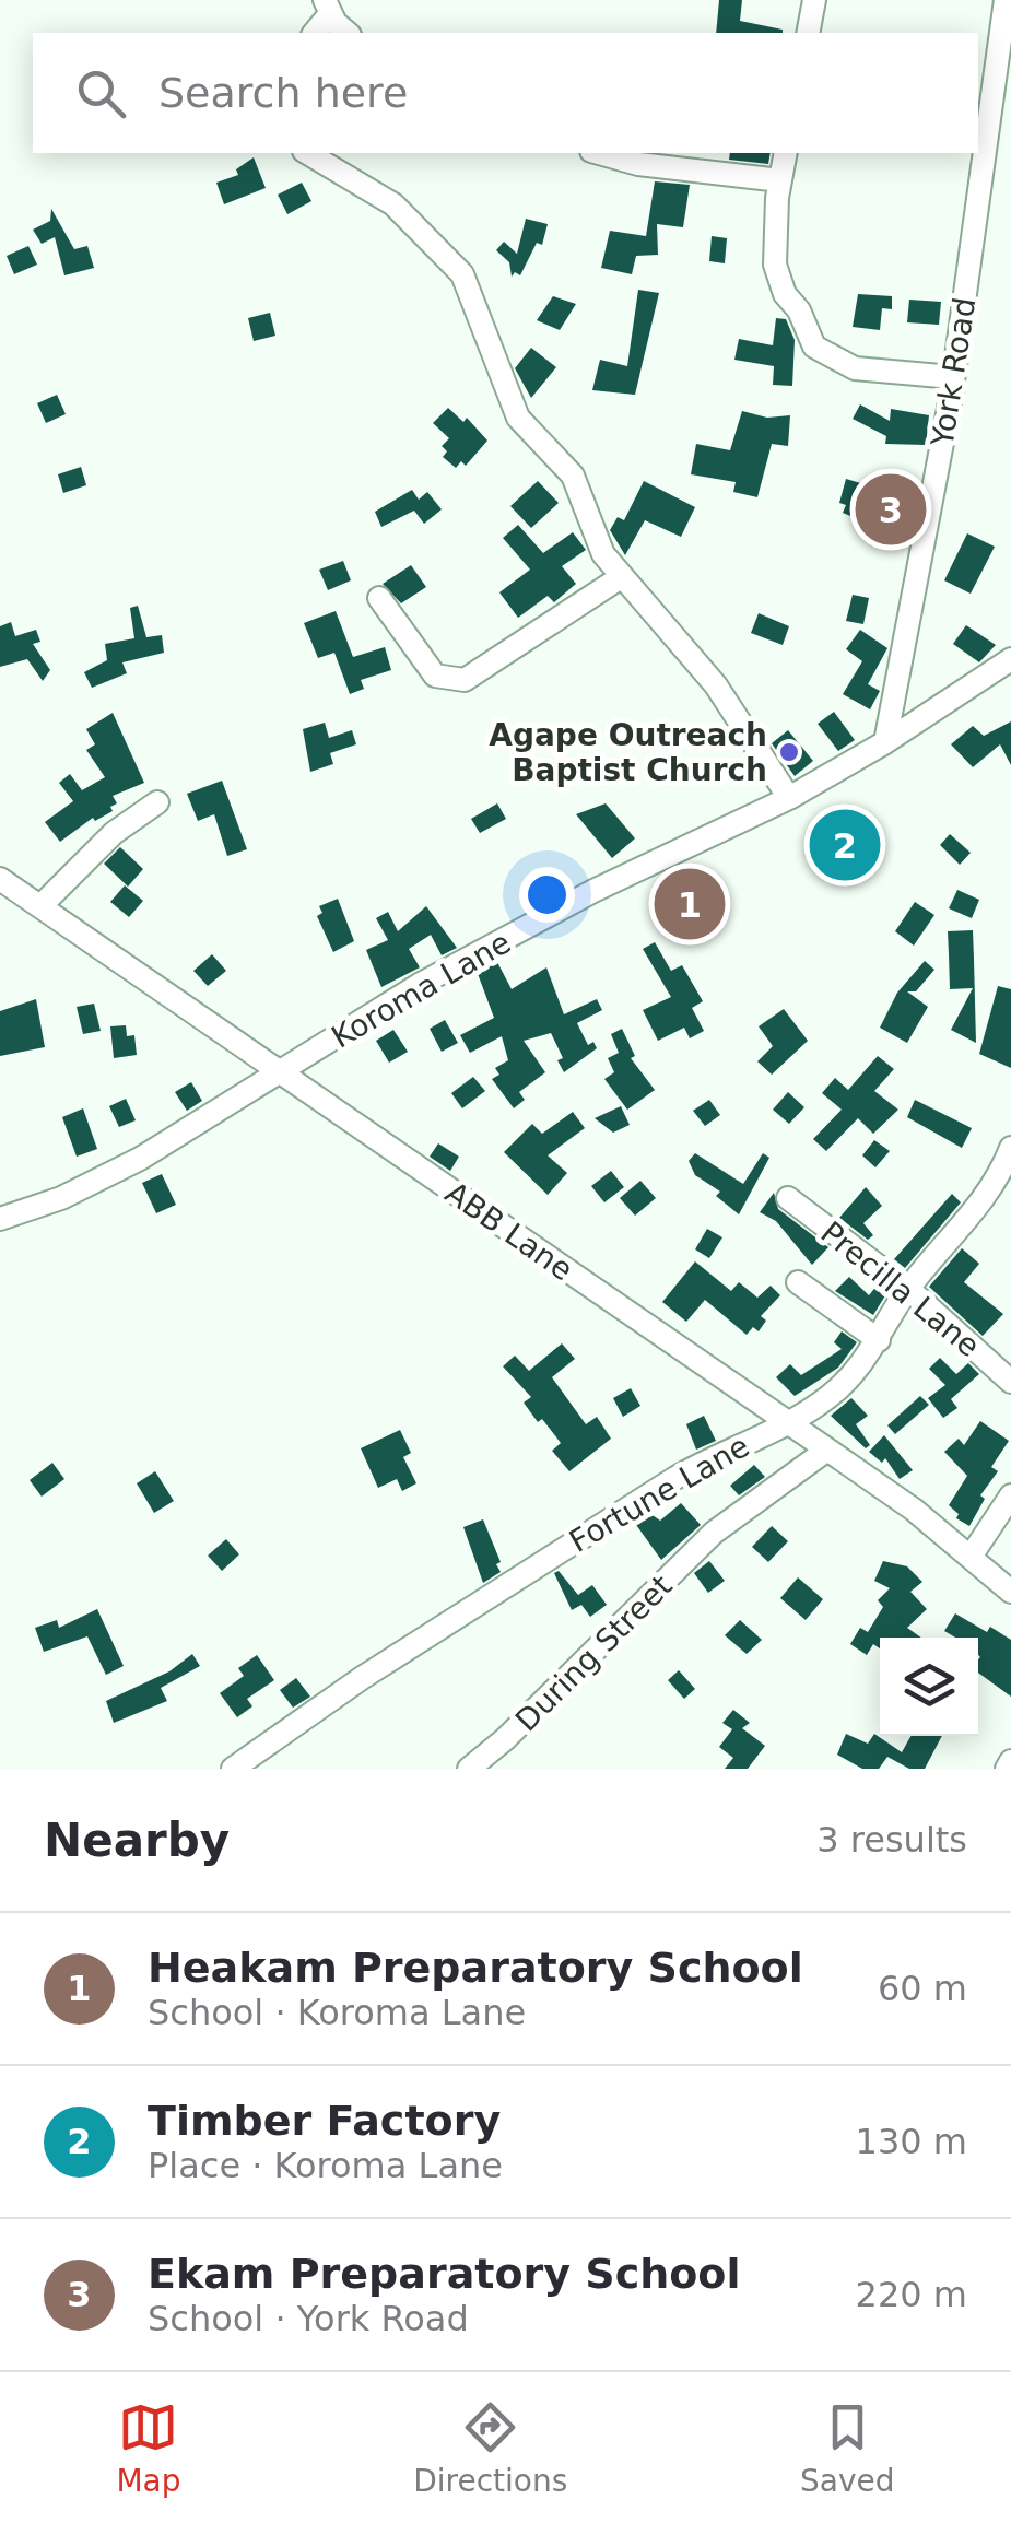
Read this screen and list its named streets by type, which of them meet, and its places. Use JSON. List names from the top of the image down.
{
  "streets": {
    "street": [
      "York Road",
      "Koroma Lane",
      "ABB Lane",
      "Precilla Lane",
      "Fortune Lane",
      "During Street"
    ]
  },
  "crossings": [
    ["York Road", "Koroma Lane"],
    ["Koroma Lane", "ABB Lane"],
    ["ABB Lane", "Fortune Lane"],
    ["ABB Lane", "During Street"],
    ["Precilla Lane", "Fortune Lane"]
  ],
  "places": ["Agape Outreach Baptist Church"],
  "page": {
    "search": "Search here",
    "pins": ["3", "2", "1"],
    "heading": ["Nearby", "3 results"],
    "list": [
      {
        "mark": "1",
        "name": "Heakam Preparatory School",
        "note": "School · Koroma Lane",
        "value": "60 m"
      },
      {
        "mark": "2",
        "name": "Timber Factory",
        "note": "Place · Koroma Lane",
        "value": "130 m"
      },
      {
        "mark": "3",
        "name": "Ekam Preparatory School",
        "note": "School · York Road",
        "value": "220 m"
      }
    ],
    "nav": ["Map", "Directions", "Saved"]
  }
}
